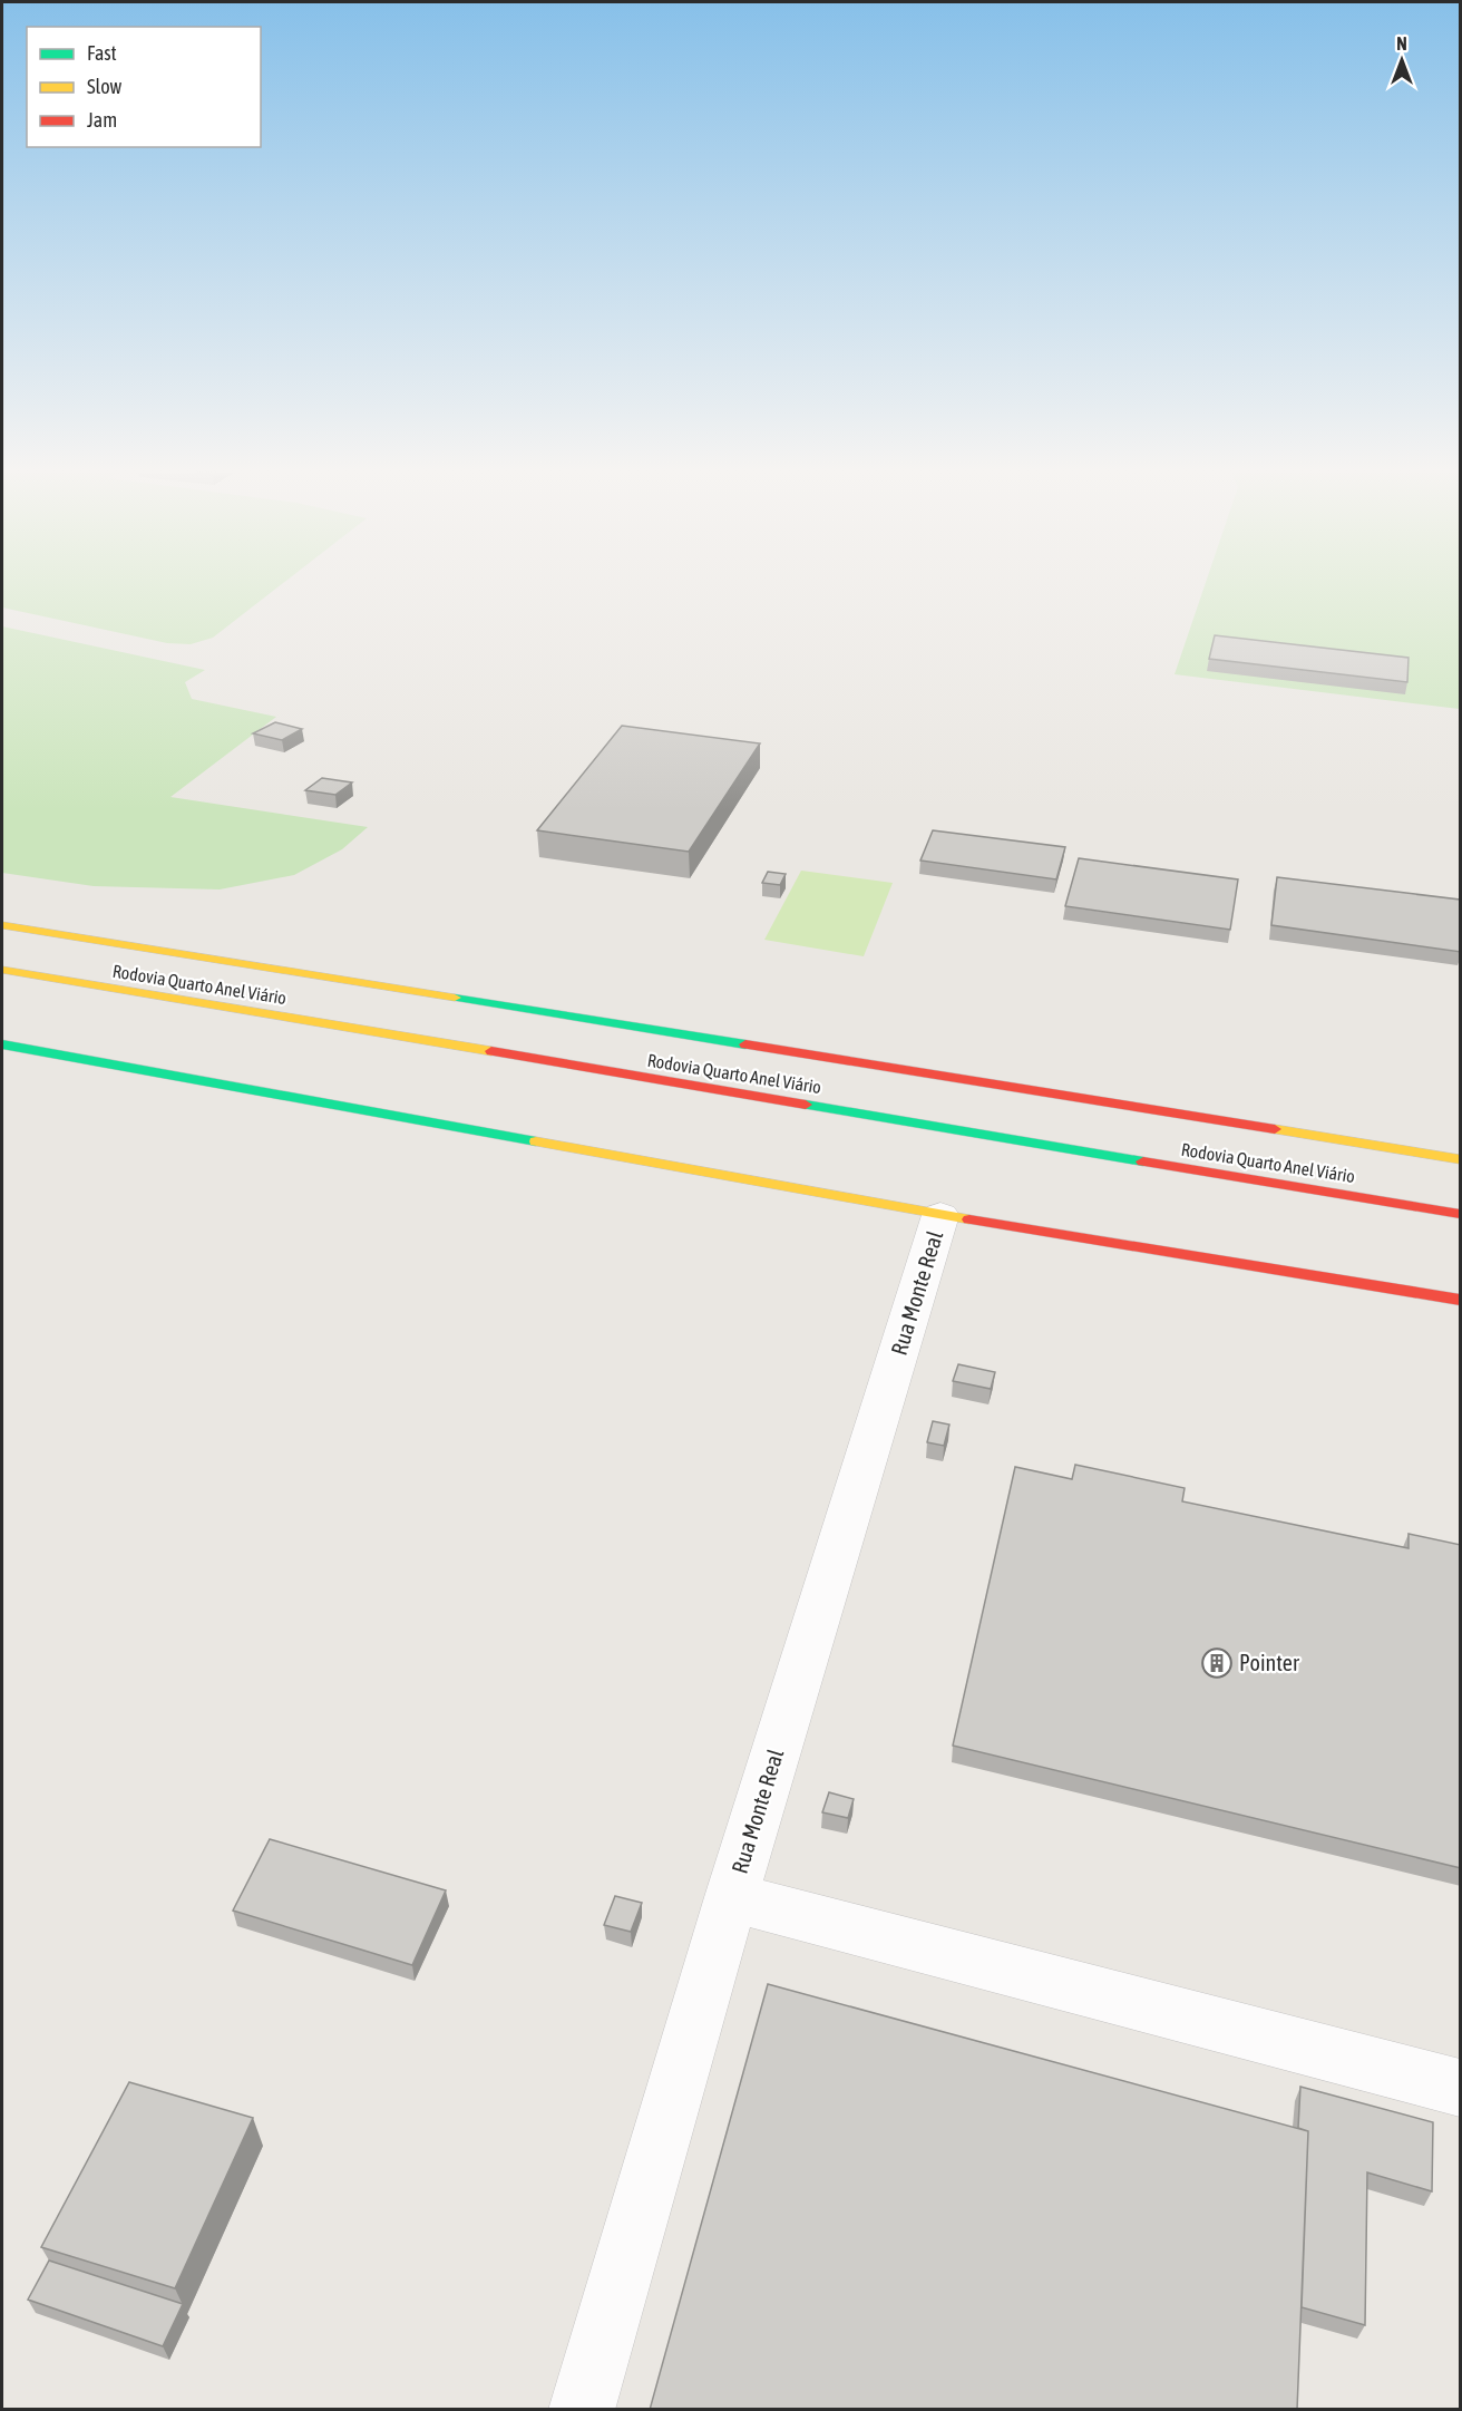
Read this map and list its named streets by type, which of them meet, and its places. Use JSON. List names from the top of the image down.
{
  "streets": {
    "main road": ["Rodovia Quarto Anel Viário"],
    "street": ["Rua Monte Real"]
  },
  "places": {
    "building": ["Pointer"]
  },
  "legend": ["Fast", "Slow", "Jam"],
  "north": "top"
}
